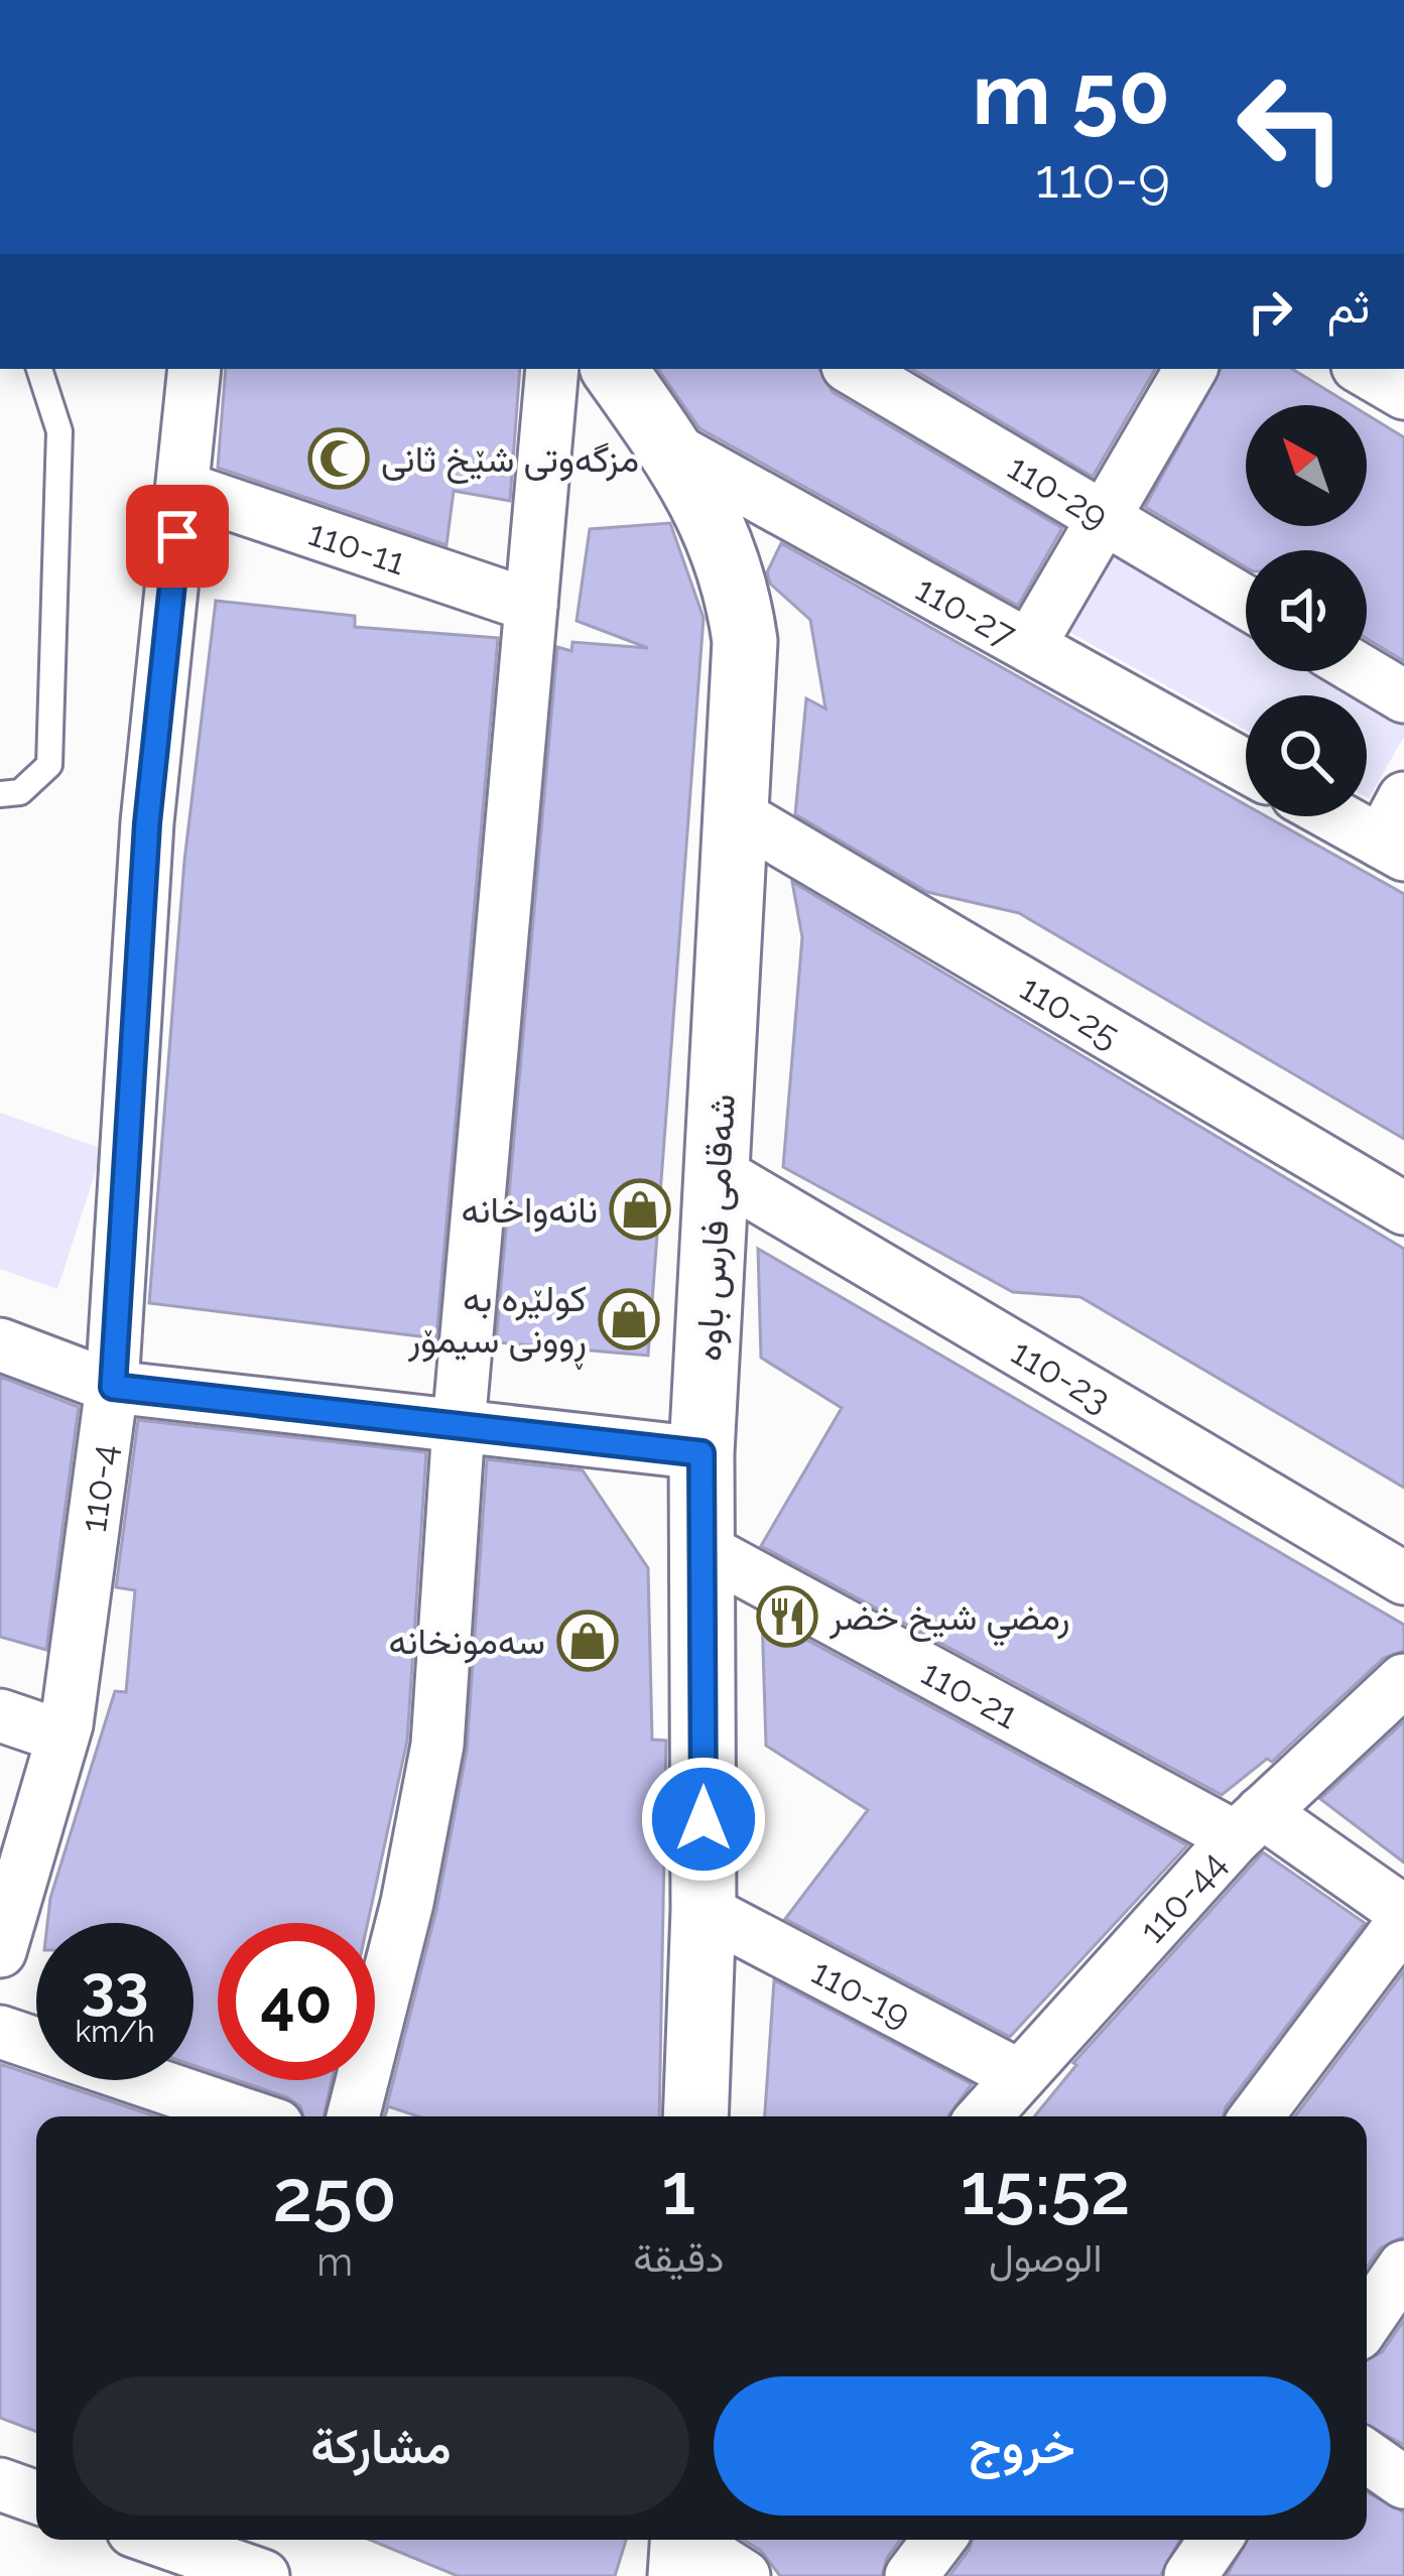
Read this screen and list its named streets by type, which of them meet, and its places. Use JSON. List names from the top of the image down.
{
  "streets": {
    "street": [
      "110-29",
      "110-11",
      "110-27",
      "110-25",
      "شەقامی فارس باوە",
      "110-23",
      "110-4",
      "110-21",
      "110-44",
      "110-19"
    ]
  },
  "crossings": [
    ["110-11", "110-4"],
    ["110-27", "شەقامی فارس باوە"],
    ["110-25", "شەقامی فارس باوە"],
    ["شەقامی فارس باوە", "110-23"],
    ["شەقامی فارس باوە", "110-21"],
    ["شەقامی فارس باوە", "110-19"],
    ["110-21", "110-44"],
    ["110-44", "110-19"]
  ],
  "places": {
    "mosque": ["مزگەوتی شێخ ثانی"],
    "shop": ["نانەواخانە", "کولێرە بە ڕوونی سیمۆر", "سەمونخانە"],
    "restaurant": ["رمضي شيخ خضر"]
  },
  "north": "top left",
  "page": {
    "turn": ["50 m", "110-9"],
    "then": "ثم",
    "speed": "33 km/h",
    "limit": "40",
    "eta": [
      "15:52",
      "الوصول",
      "1",
      "دقيقة",
      "250",
      "m"
    ],
    "buttons": ["خروج", "مشاركة"]
  }
}
